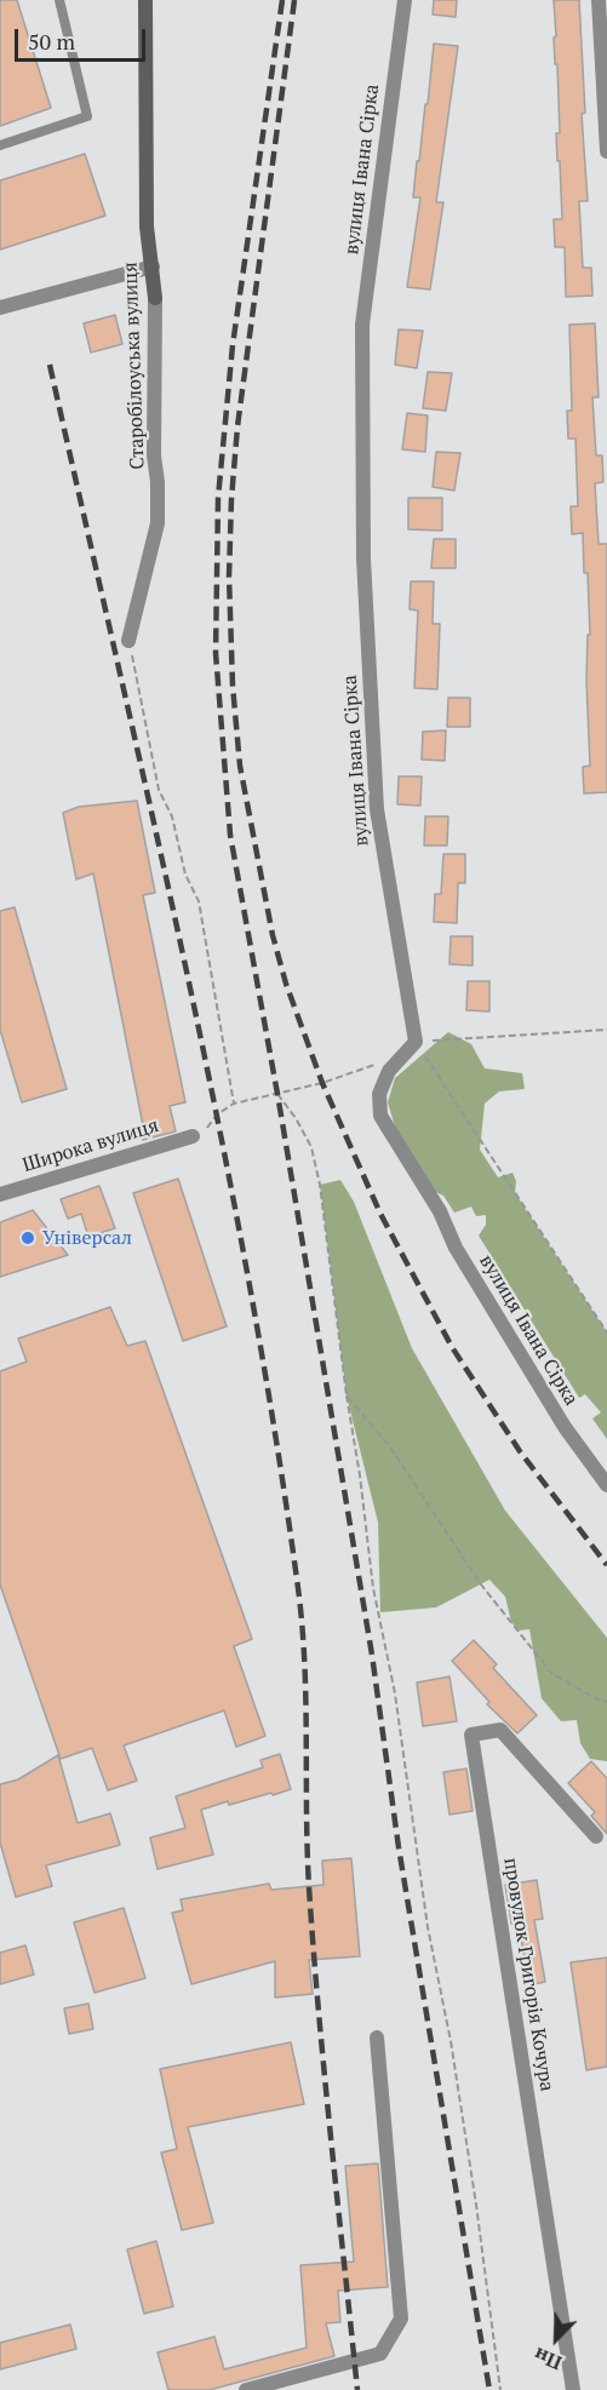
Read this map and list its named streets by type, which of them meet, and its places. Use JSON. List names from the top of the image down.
{
  "streets": {
    "street": [
      "вулиця Івана Сірка",
      "Старобілоуська вулиця",
      "Широка вулиця",
      "провулок Григорія Кочура"
    ]
  },
  "places": ["Універсал"],
  "scale_bar": "50 m",
  "north": "bottom left"
}
